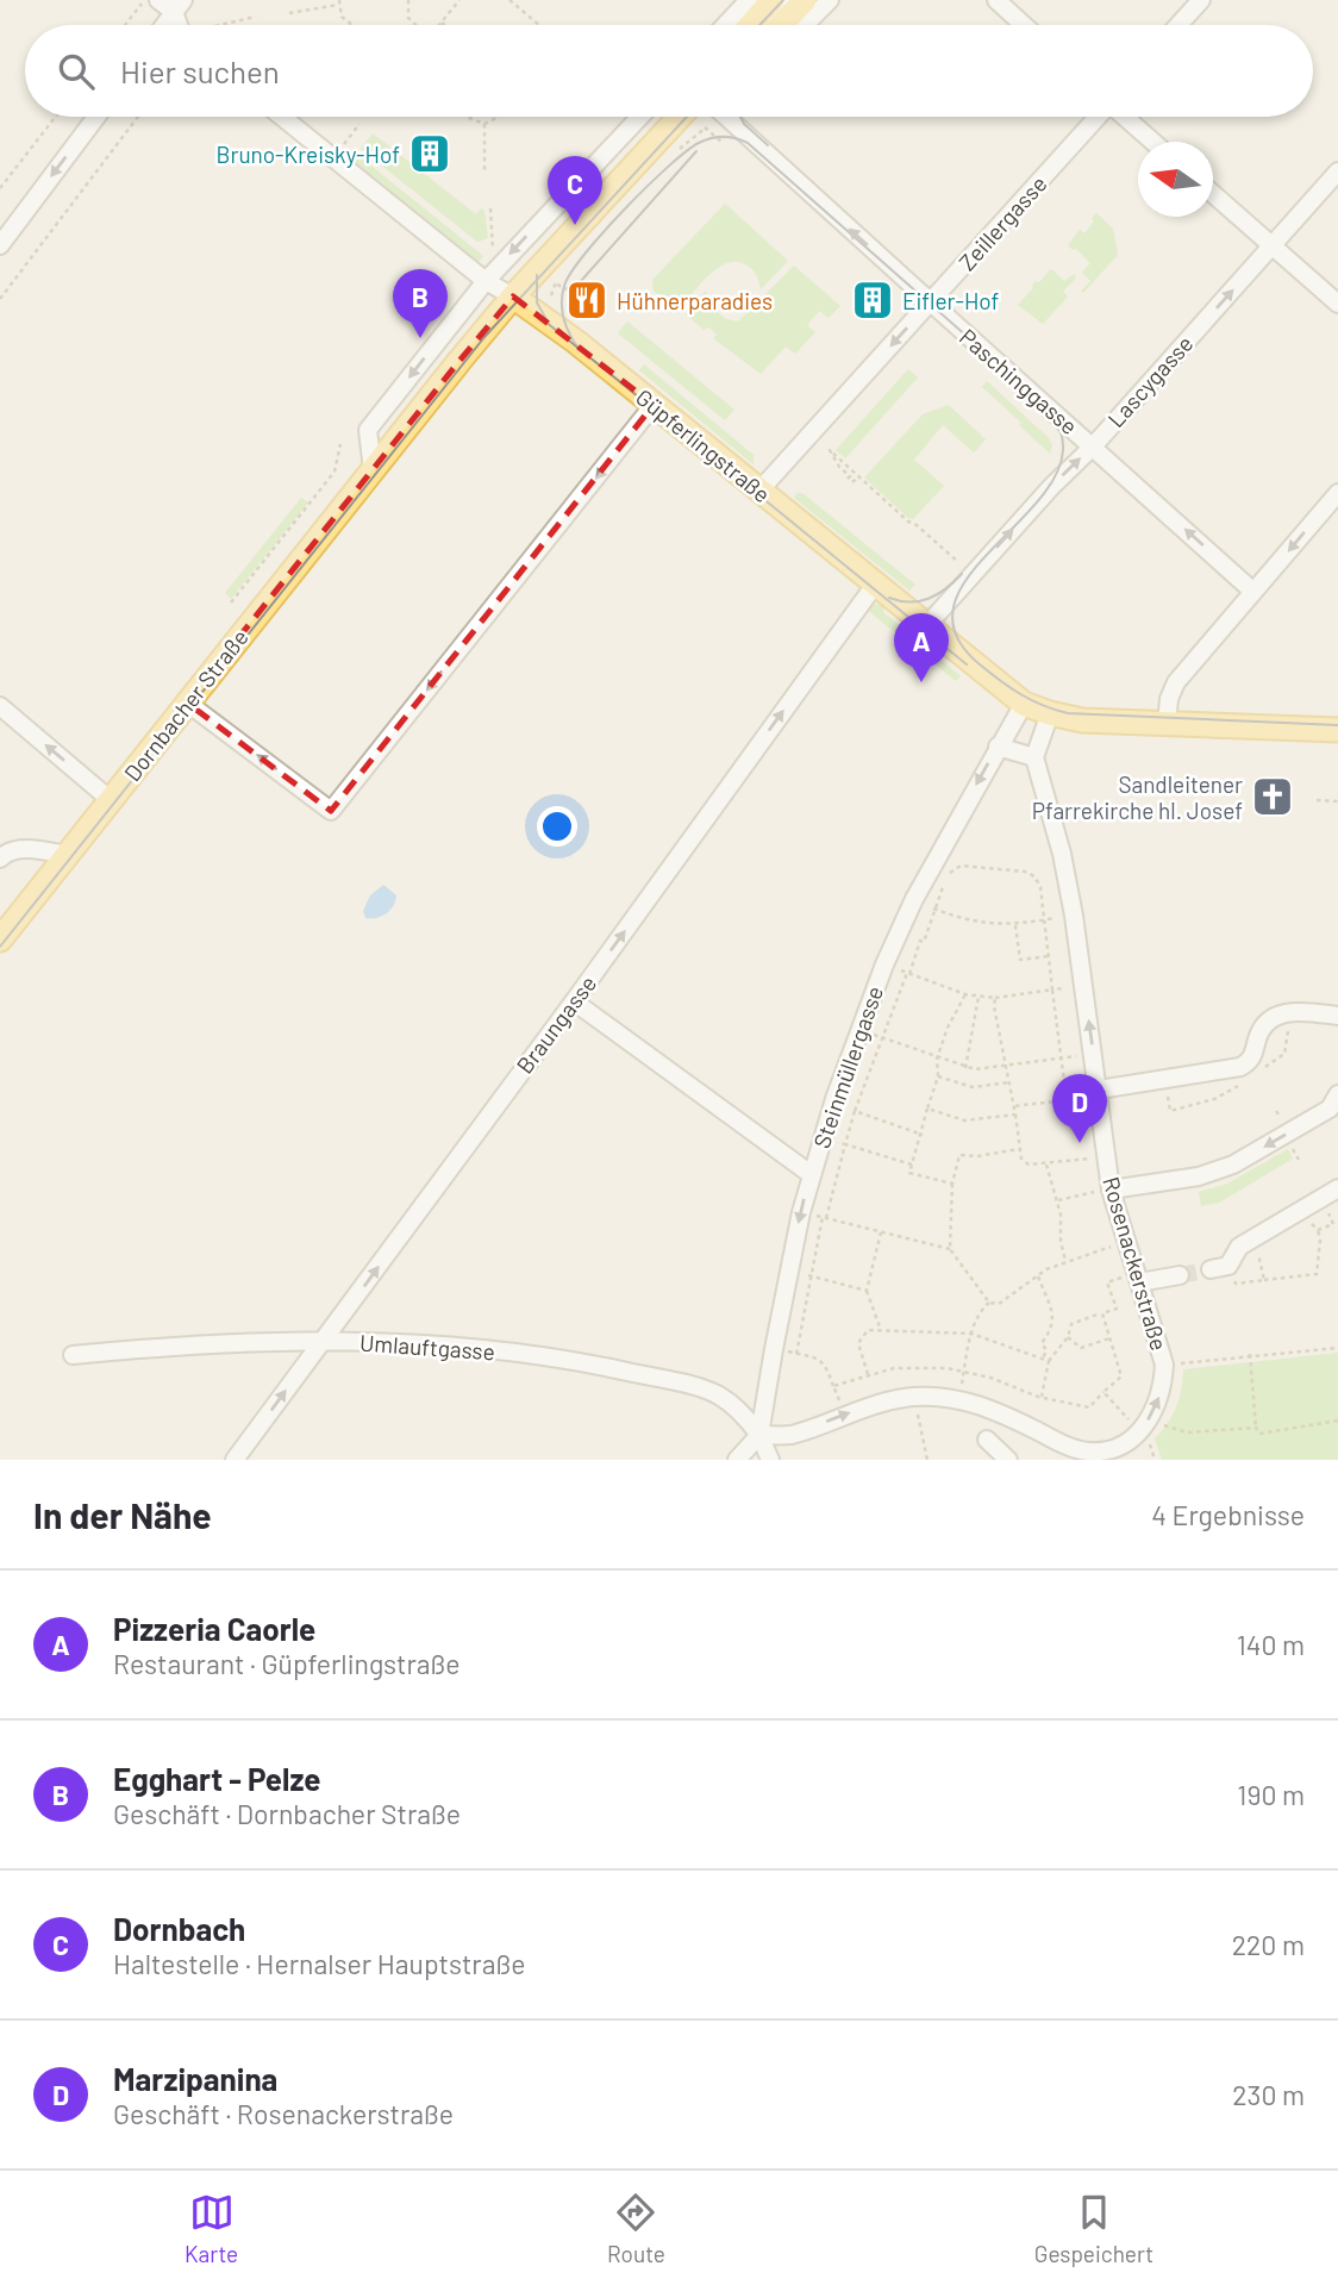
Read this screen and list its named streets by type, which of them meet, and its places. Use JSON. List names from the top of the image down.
{
  "streets": {
    "main road": ["Güpferlingstraße", "Dornbacher Straße"],
    "street": [
      "Zeillergasse",
      "Paschinggasse",
      "Lascygasse",
      "Braungasse",
      "Steinmüllergasse",
      "Rosenackerstraße",
      "Umlauftgasse"
    ]
  },
  "crossings": [
    ["Zeillergasse", "Paschinggasse"],
    ["Zeillergasse", "Güpferlingstraße"],
    ["Paschinggasse", "Lascygasse"],
    ["Lascygasse", "Güpferlingstraße"],
    ["Güpferlingstraße", "Dornbacher Straße"],
    ["Güpferlingstraße", "Braungasse"],
    ["Güpferlingstraße", "Steinmüllergasse"],
    ["Braungasse", "Umlauftgasse"],
    ["Steinmüllergasse", "Rosenackerstraße"],
    ["Steinmüllergasse", "Umlauftgasse"],
    ["Rosenackerstraße", "Umlauftgasse"]
  ],
  "one_way": [
    "Zeillergasse",
    "Paschinggasse",
    "Lascygasse",
    "Braungasse",
    "Steinmüllergasse"
  ],
  "places": {
    "building": ["Bruno-Kreisky-Hof", "Eifler-Hof"],
    "restaurant": ["Hühnerparadies"],
    "church": ["Sandleitener Pfarrekirche hl. Josef"]
  },
  "north": "left",
  "page": {
    "search": "Hier suchen",
    "pins": [
      "C",
      "B",
      "A",
      "D"
    ],
    "heading": ["In der Nähe", "4 Ergebnisse"],
    "list": [
      {
        "mark": "A",
        "name": "Pizzeria Caorle",
        "note": "Restaurant · Güpferlingstraße",
        "value": "140 m"
      },
      {
        "mark": "B",
        "name": "Egghart - Pelze",
        "note": "Geschäft · Dornbacher Straße",
        "value": "190 m"
      },
      {
        "mark": "C",
        "name": "Dornbach",
        "note": "Haltestelle · Hernalser Hauptstraße",
        "value": "220 m"
      },
      {
        "mark": "D",
        "name": "Marzipanina",
        "note": "Geschäft · Rosenackerstraße",
        "value": "230 m"
      }
    ],
    "nav": ["Karte", "Route", "Gespeichert"]
  }
}
